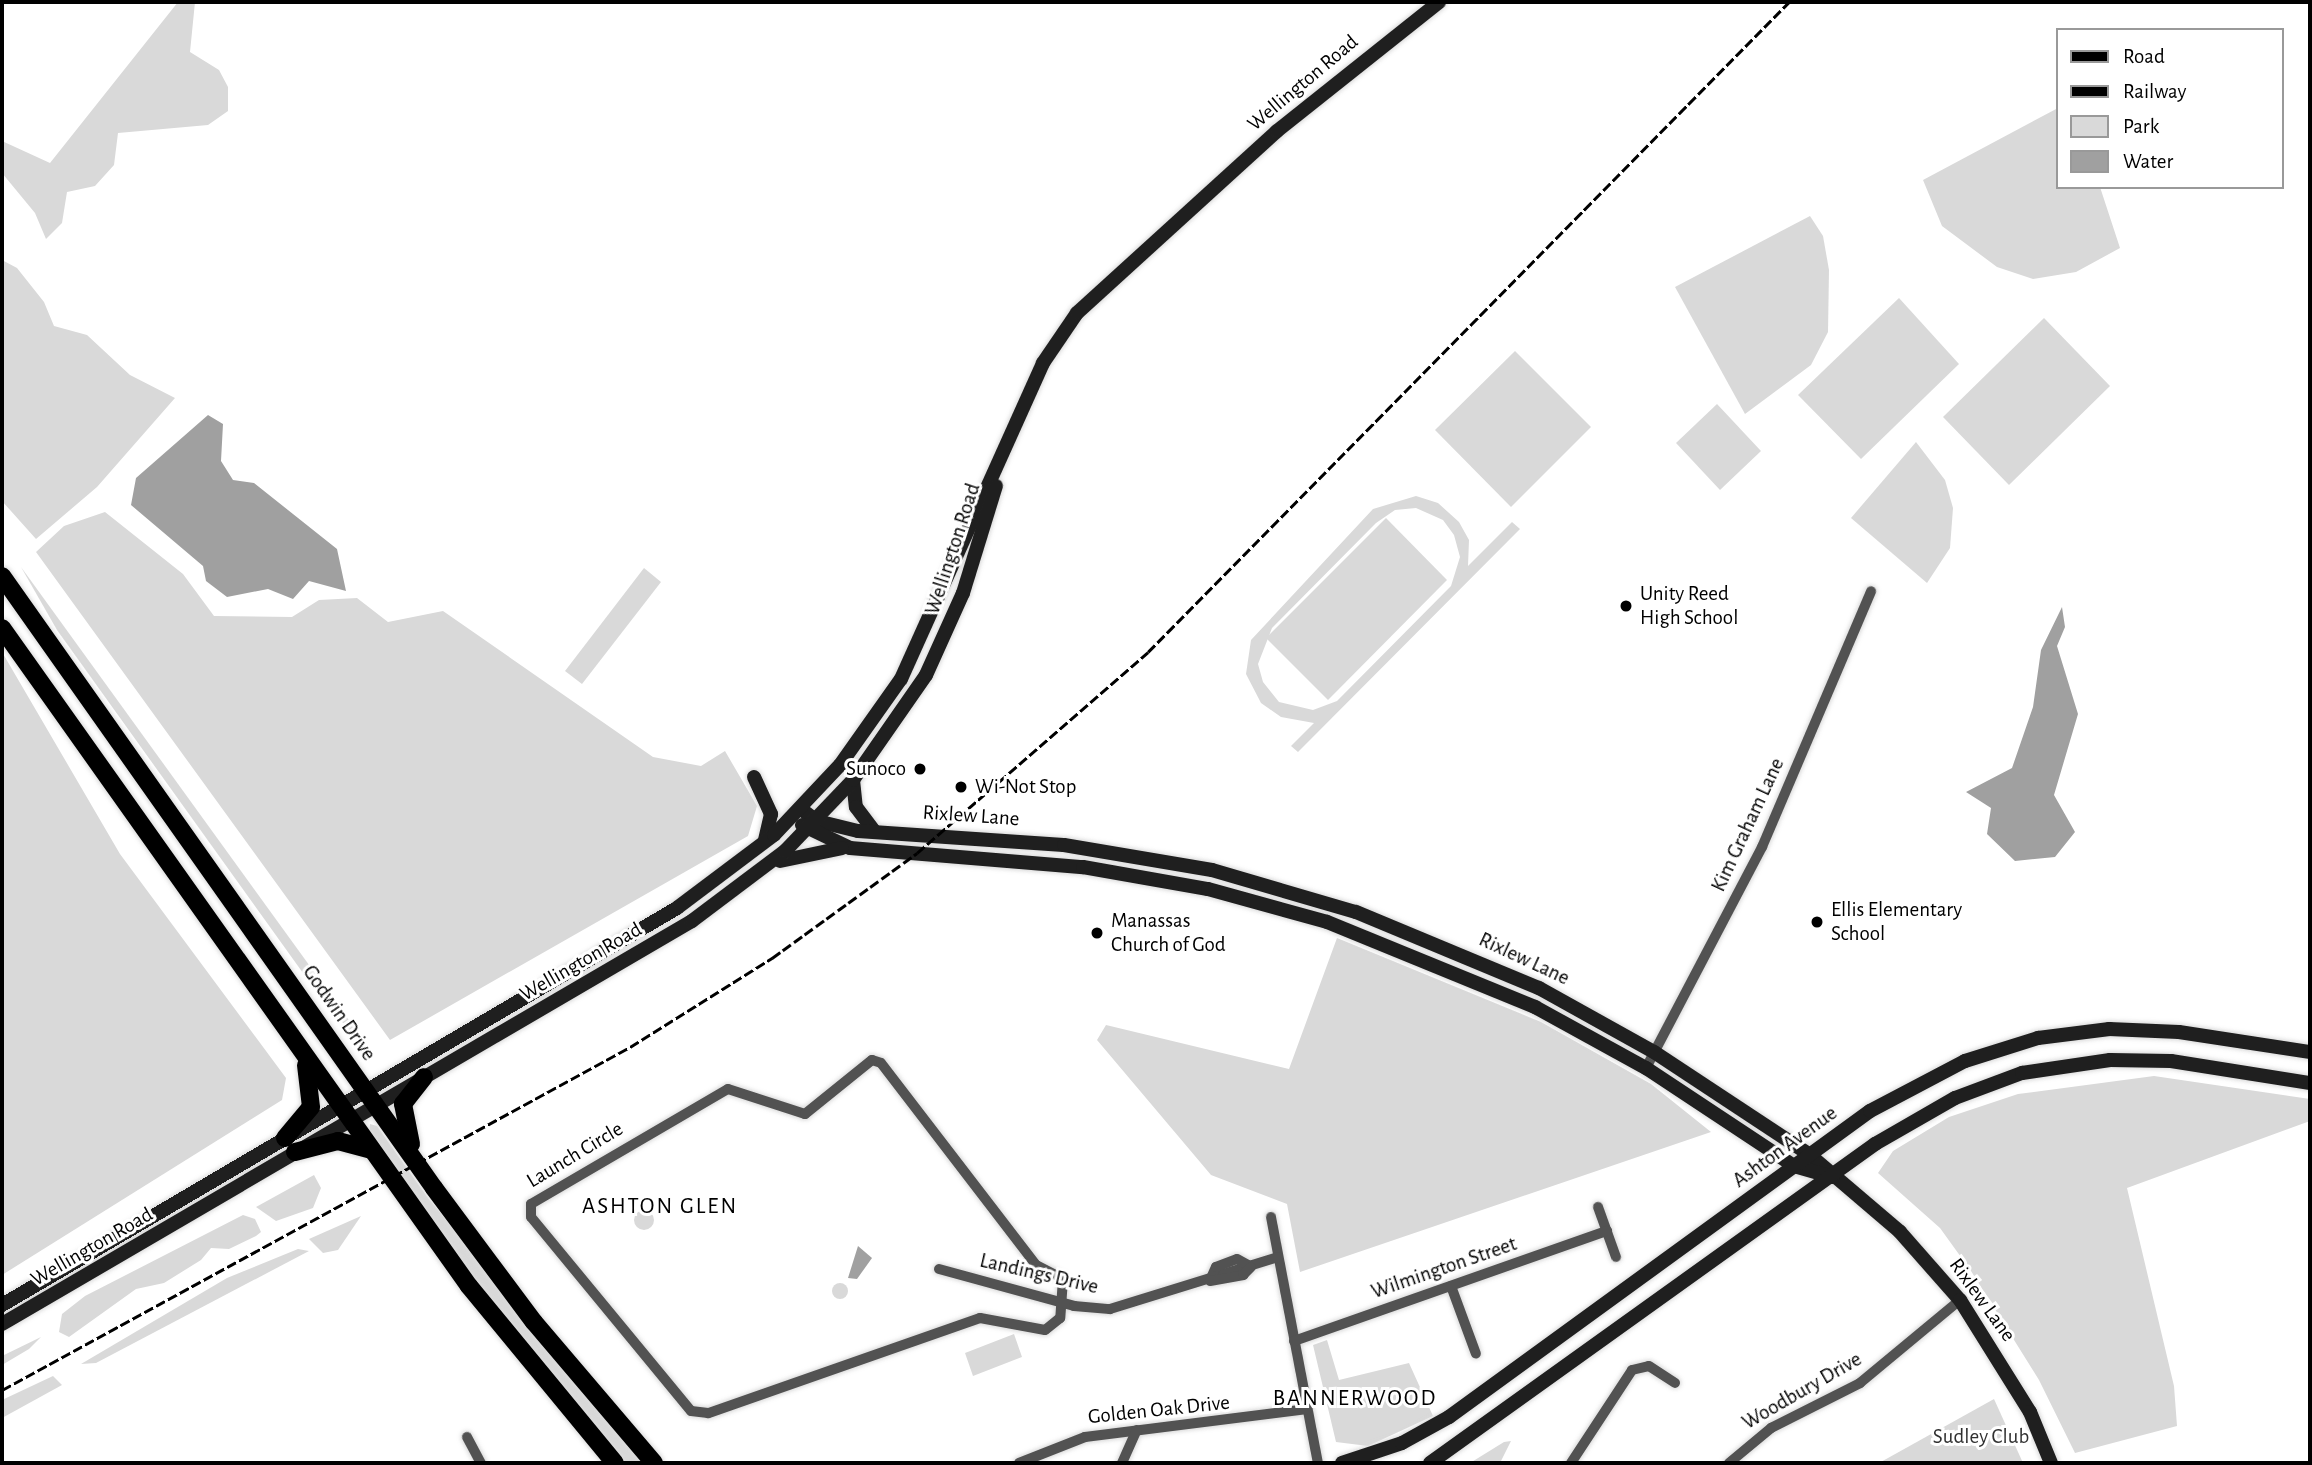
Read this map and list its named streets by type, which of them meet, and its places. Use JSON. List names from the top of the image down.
{
  "streets": {
    "main road": [
      "Wellington Road",
      "Rixlew Lane",
      "Godwin Drive",
      "Ashton Avenue"
    ],
    "street": [
      "Kim Graham Lane",
      "Launch Circle",
      "Wilmington Street",
      "Landings Drive",
      "Woodbury Drive",
      "Golden Oak Drive"
    ]
  },
  "crossings": [
    ["Wellington Road", "Rixlew Lane"],
    ["Wellington Road", "Godwin Drive"],
    ["Rixlew Lane", "Kim Graham Lane"],
    ["Rixlew Lane", "Ashton Avenue"],
    ["Rixlew Lane", "Woodbury Drive"],
    ["Launch Circle", "Landings Drive"]
  ],
  "districts": ["ASHTON GLEN", "BANNERWOOD"],
  "parks": ["Sudley Club"],
  "places": [
    "Unity Reed High School",
    "Sunoco",
    "Wi-Not Stop",
    "Ellis Elementary School",
    "Manassas Church of God"
  ],
  "legend": [
    "Road",
    "Railway",
    "Park",
    "Water"
  ]
}
